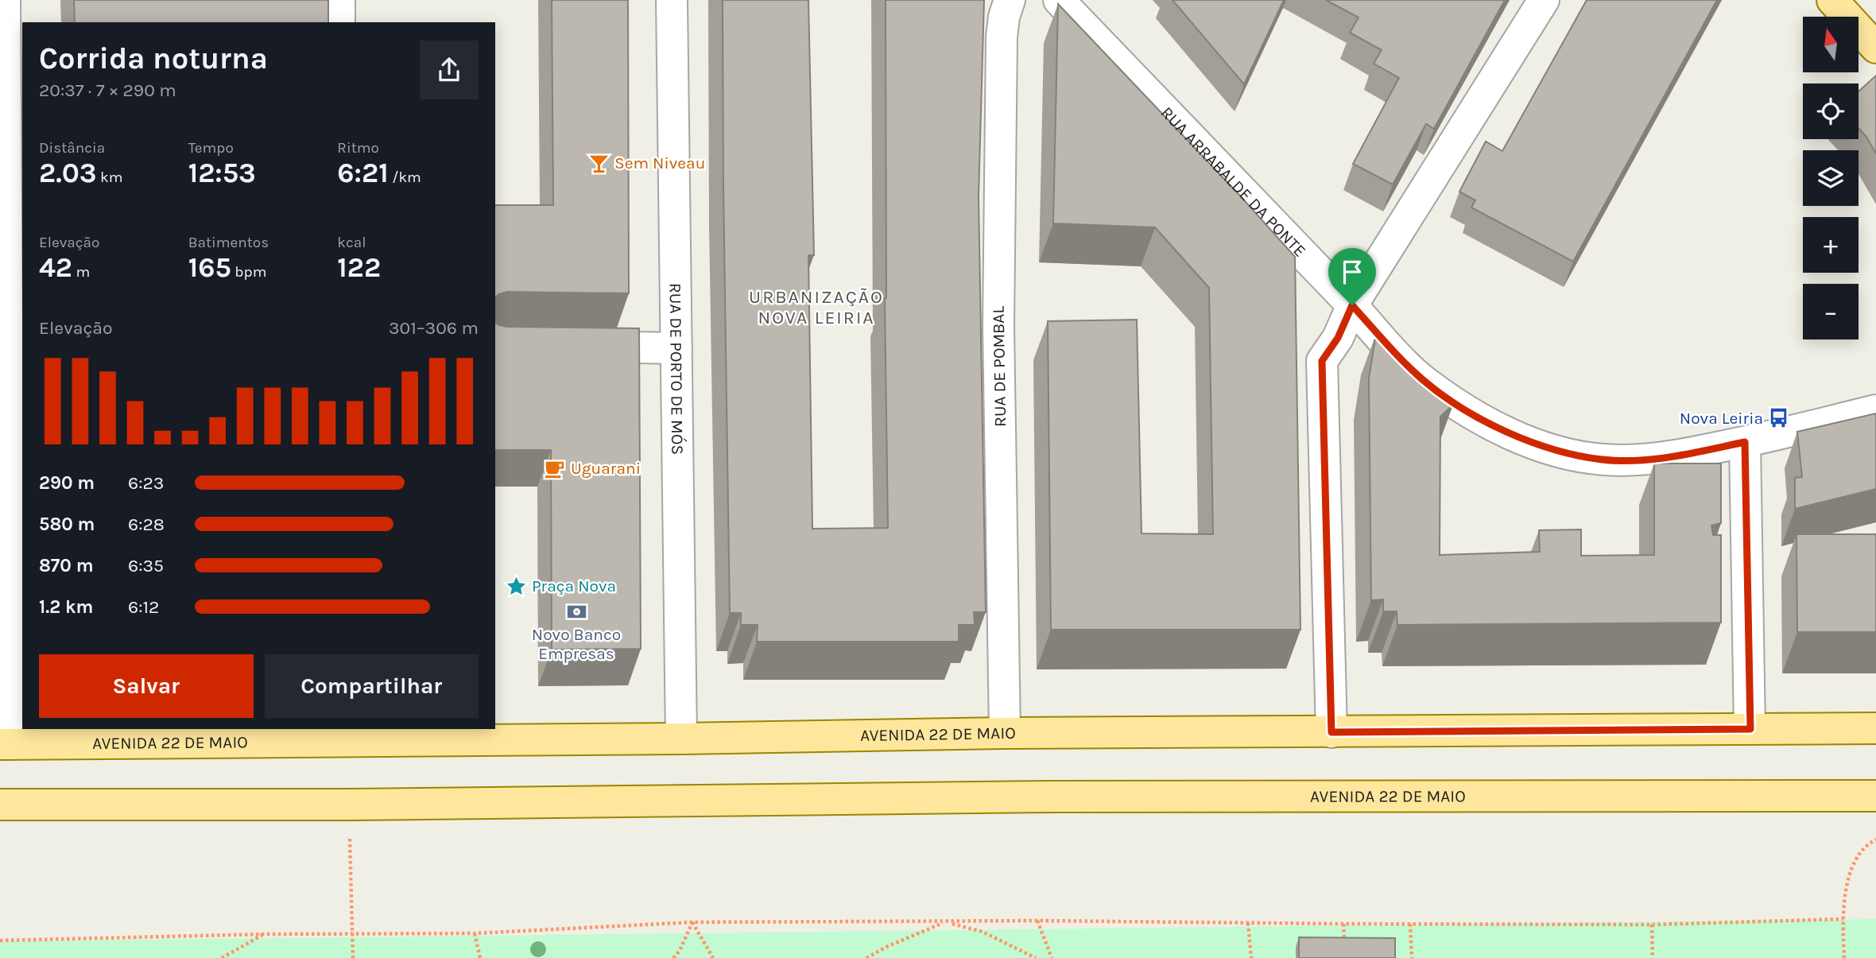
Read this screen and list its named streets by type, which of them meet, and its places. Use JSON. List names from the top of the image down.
{
  "streets": {
    "main road": ["AVENIDA 22 DE MAIO"],
    "street": ["RUA ARRABALDE DA PONTE", "RUA DE POMBAL", "RUA DE PORTO DE MÓS"]
  },
  "crossings": [
    ["RUA DE POMBAL", "AVENIDA 22 DE MAIO"],
    ["RUA DE PORTO DE MÓS", "AVENIDA 22 DE MAIO"]
  ],
  "districts": ["URBANIZAÇÃO NOVA LEIRIA"],
  "places": {
    "bar": ["Sem Niveau"],
    "bus stop": ["Nova Leiria"],
    "cafe": ["Uguarani"],
    "place": ["Praça Nova"],
    "bank": ["Novo Banco Empresas"]
  },
  "north": "top",
  "page": {
    "map_buttons": ["+", "−"],
    "heading": ["Corrida noturna", "20:37 · 7 × 290 m"],
    "stats": [
      ["Distância", "2.03 km"],
      ["Tempo", "12:53"],
      ["Ritmo", "6:21 /km"],
      ["Elevação", "42 m"],
      ["Batimentos", "165 bpm"],
      ["kcal", "122"]
    ],
    "chart": ["Elevação", "301–306 m"],
    "list": [
      {
        "name": "290 m",
        "note": "6:23"
      },
      {
        "name": "580 m",
        "note": "6:28"
      },
      {
        "name": "870 m",
        "note": "6:35"
      },
      {
        "name": "1.2 km",
        "note": "6:12"
      }
    ],
    "buttons": ["Salvar", "Compartilhar"]
  }
}
